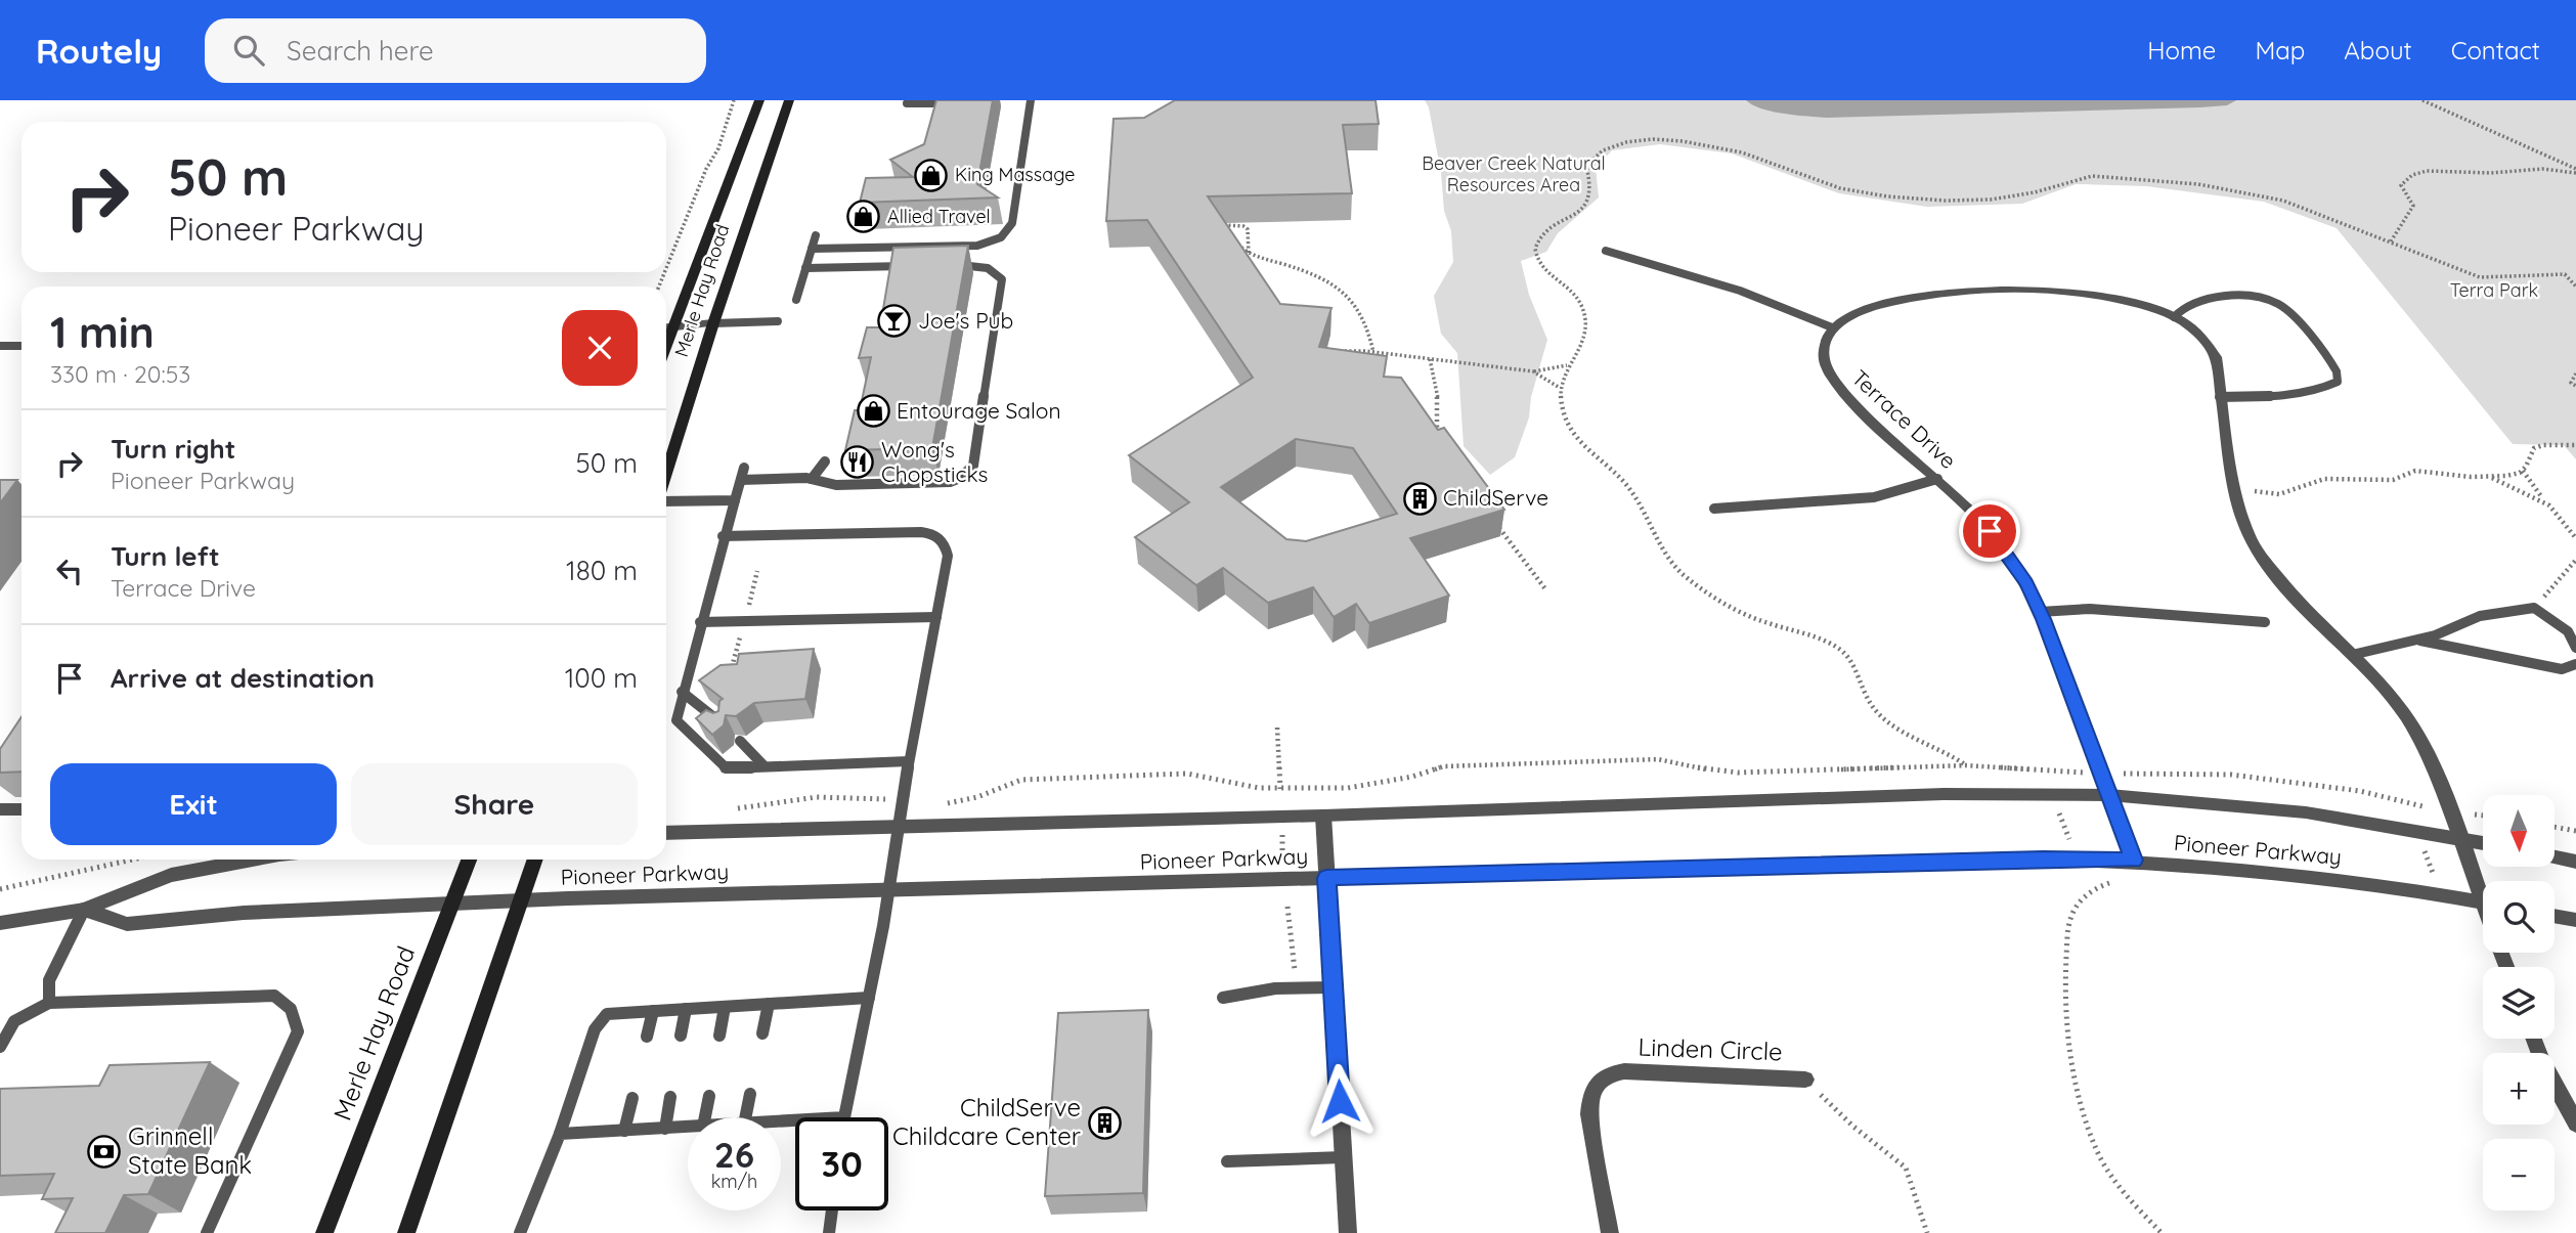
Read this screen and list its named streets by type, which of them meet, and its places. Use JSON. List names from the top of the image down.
{
  "streets": {
    "main road": ["Merle Hay Road"],
    "street": ["Terrace Drive", "Pioneer Parkway", "Linden Circle"]
  },
  "crossings": [
    ["Merle Hay Road", "Pioneer Parkway"],
    ["Terrace Drive", "Pioneer Parkway"]
  ],
  "parks": ["Beaver Creek Natural Resources Area", "Terra Park"],
  "places": {
    "shop": ["King Massage", "Allied Travel", "Entourage Salon"],
    "bar": ["Joe's Pub"],
    "restaurant": ["Wong's Chopsticks"],
    "building": ["ChildServe", "ChildServe Childcare Center"],
    "bank": ["Grinnell State Bank"]
  },
  "north": "bottom",
  "page": {
    "header": "Routely",
    "search": "Search here",
    "nav": [
      "Home",
      "Map",
      "About",
      "Contact"
    ],
    "turn": ["50 m", "Pioneer Parkway"],
    "heading": ["1 min", "330 m · 20:53"],
    "list": [
      {
        "name": "Turn right",
        "note": "Pioneer Parkway",
        "value": "50 m"
      },
      {
        "name": "Turn left",
        "note": "Terrace Drive",
        "value": "180 m"
      },
      {
        "name": "Arrive at destination",
        "value": "100 m"
      }
    ],
    "buttons": ["Exit", "Share"],
    "map_buttons": ["+", "−"],
    "speed": "26 km/h",
    "limit": "30"
  }
}
